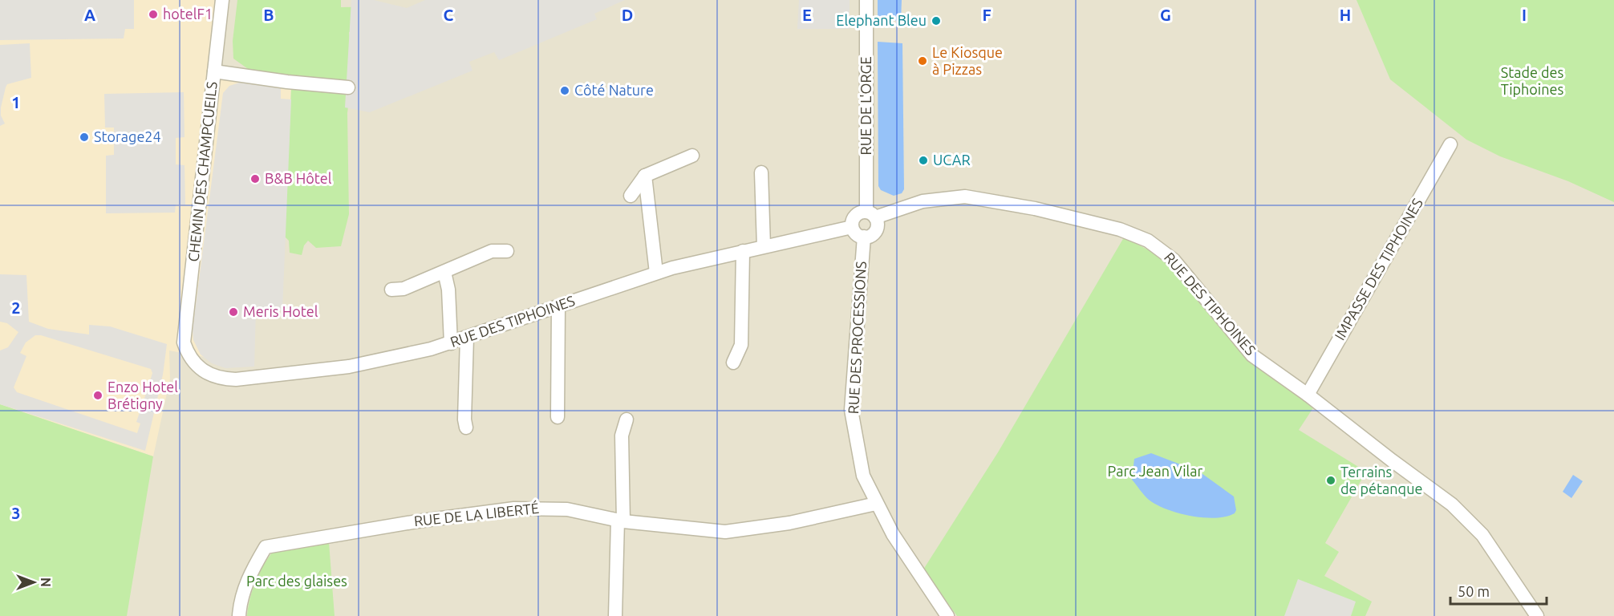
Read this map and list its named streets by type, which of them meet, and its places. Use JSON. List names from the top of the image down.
{
  "streets": {
    "street": [
      "RUE DE L'ORGE",
      "CHEMIN DES CHAMPCUEILS",
      "IMPASSE DES TIPHOINES",
      "RUE DES TIPHOINES",
      "RUE DES PROCESSIONS",
      "RUE DE LA LIBERTÉ"
    ]
  },
  "crossings": [
    ["RUE DE L'ORGE", "RUE DES TIPHOINES"],
    ["RUE DE L'ORGE", "RUE DES PROCESSIONS"],
    ["CHEMIN DES CHAMPCUEILS", "RUE DES TIPHOINES"],
    ["IMPASSE DES TIPHOINES", "RUE DES TIPHOINES"],
    ["RUE DES TIPHOINES", "RUE DES PROCESSIONS"],
    ["RUE DES PROCESSIONS", "RUE DE LA LIBERTÉ"]
  ],
  "parks": ["Stade des Tiphoines", "Parc Jean Vilar", "Parc des glaises"],
  "places": [
    "hotelF1",
    "Elephant Bleu",
    "Le Kiosque à Pizzas",
    "Côté Nature",
    "Storage24",
    "UCAR",
    "B&B Hôtel",
    "Meris Hotel",
    "Enzo Hotel Brétigny",
    "Terrains de pétanque"
  ],
  "scale_bar": "50 m",
  "north": "right",
  "grid": {
    "columns": [
      "A",
      "B",
      "C",
      "D",
      "E",
      "F",
      "G",
      "H",
      "I"
    ],
    "rows": ["1", "2", "3"]
  }
}
